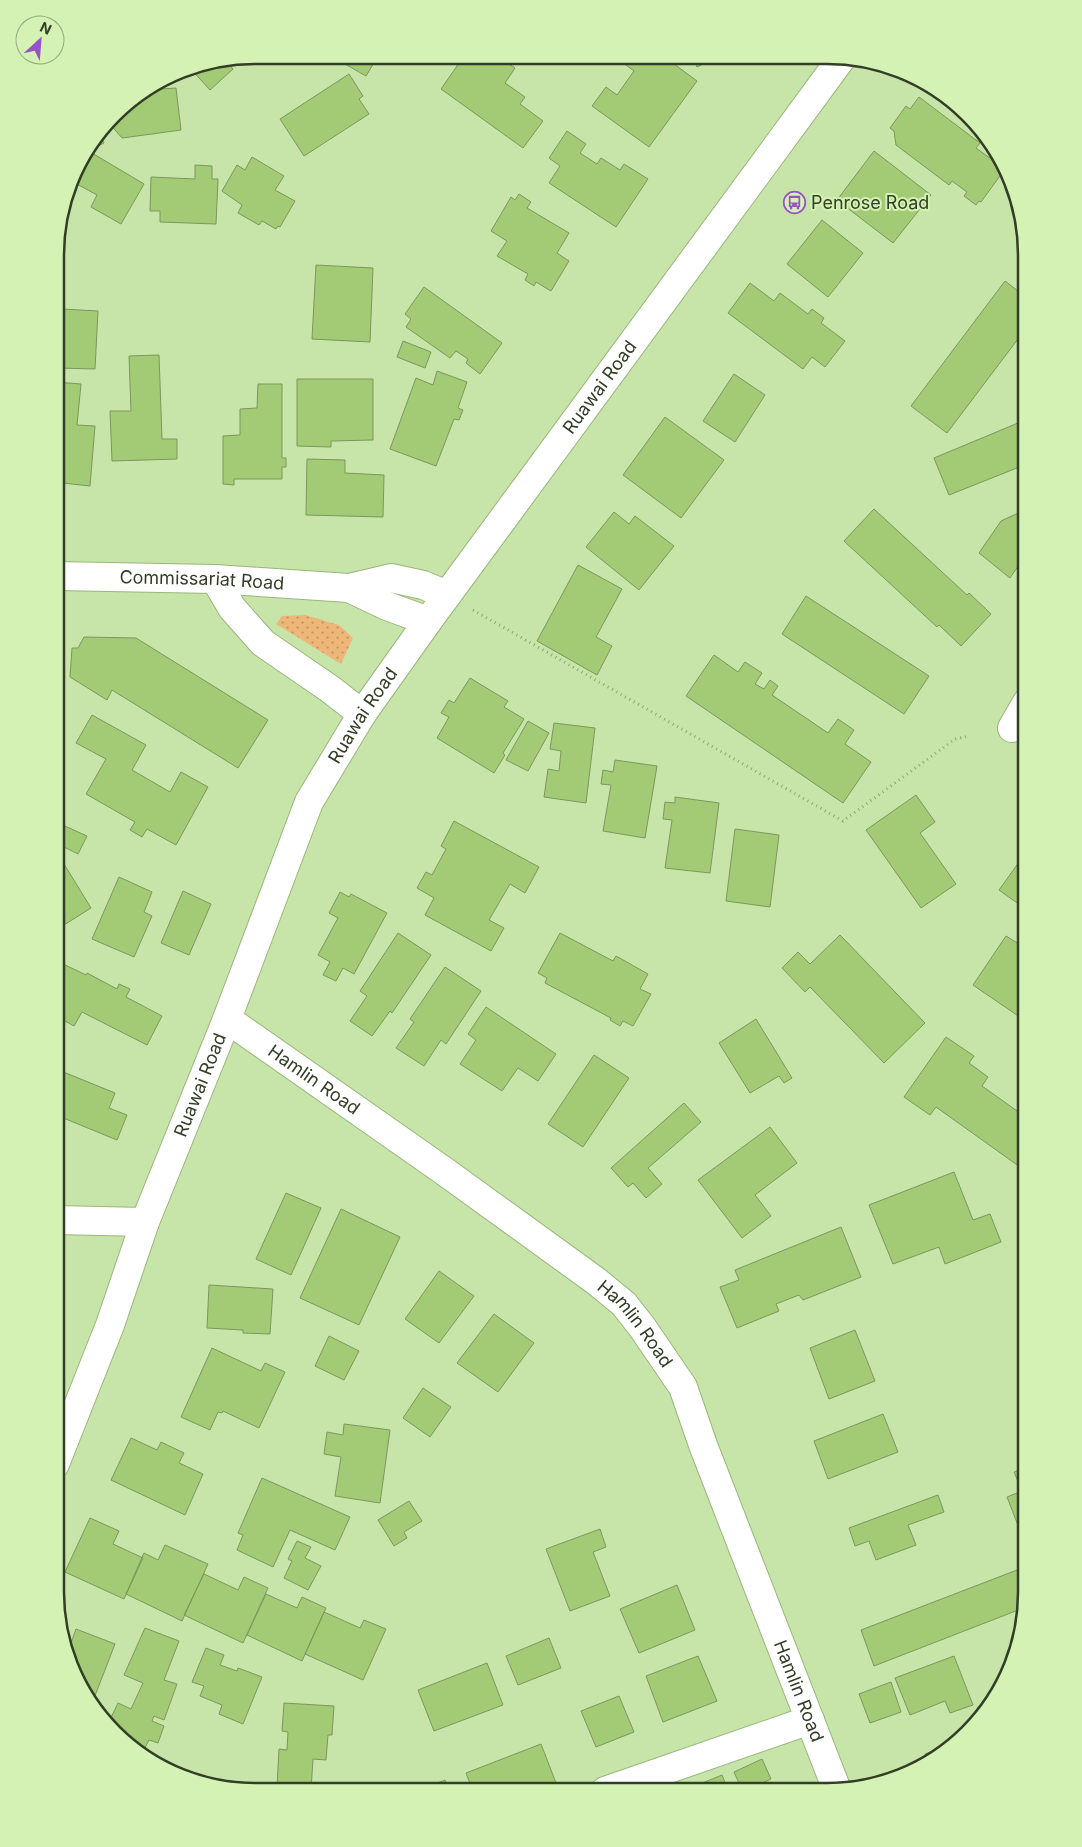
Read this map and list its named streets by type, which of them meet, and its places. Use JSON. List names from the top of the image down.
{
  "streets": {
    "street": ["Ruawai Road", "Commissariat Road", "Hamlin Road"]
  },
  "crossings": [
    ["Ruawai Road", "Commissariat Road"],
    ["Ruawai Road", "Hamlin Road"]
  ],
  "places": {
    "bus stop": ["Penrose Road"]
  },
  "north": "top right"
}
